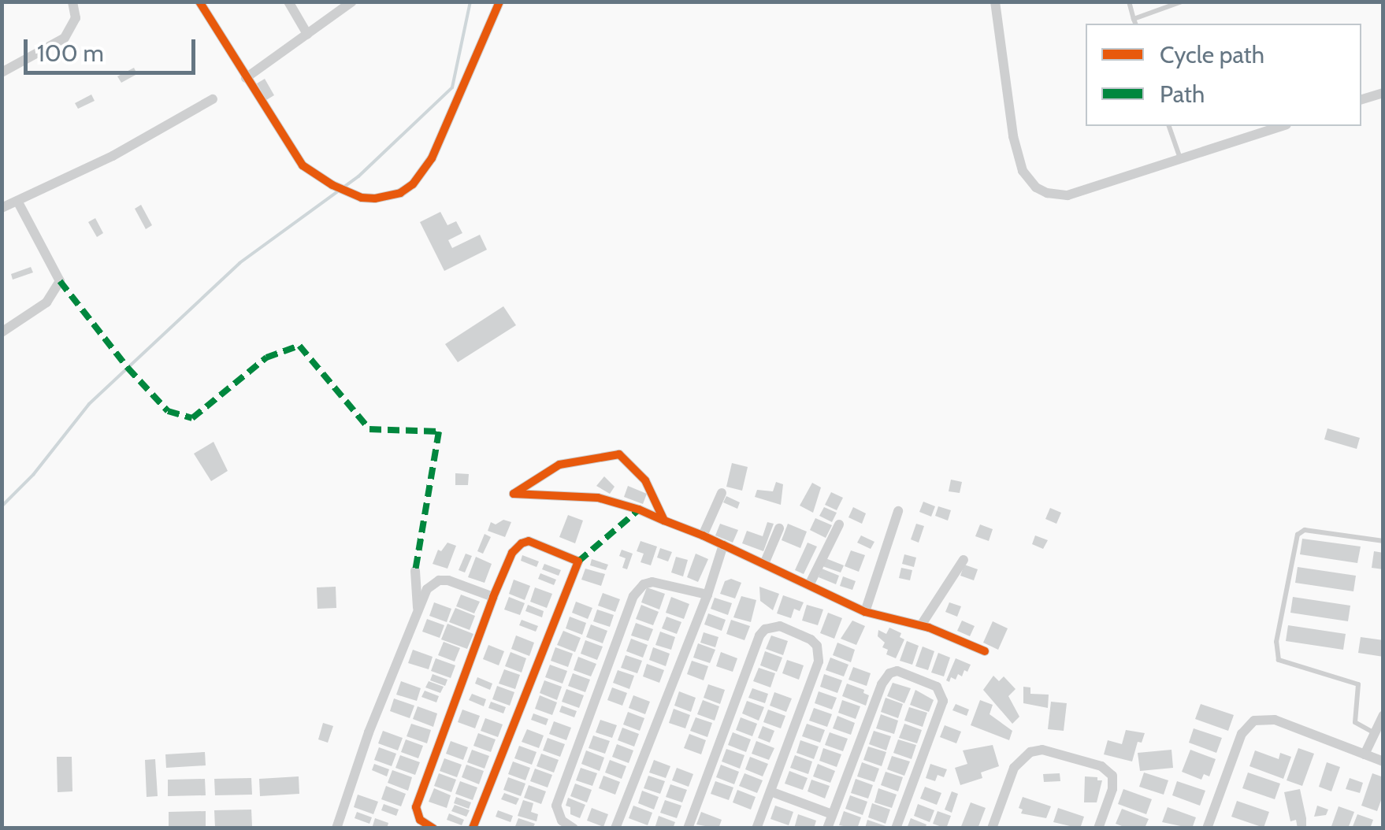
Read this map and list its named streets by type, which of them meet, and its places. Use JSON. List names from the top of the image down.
{
  "legend": ["Cycle path", "Path"],
  "scale_bar": "100 m"
}
